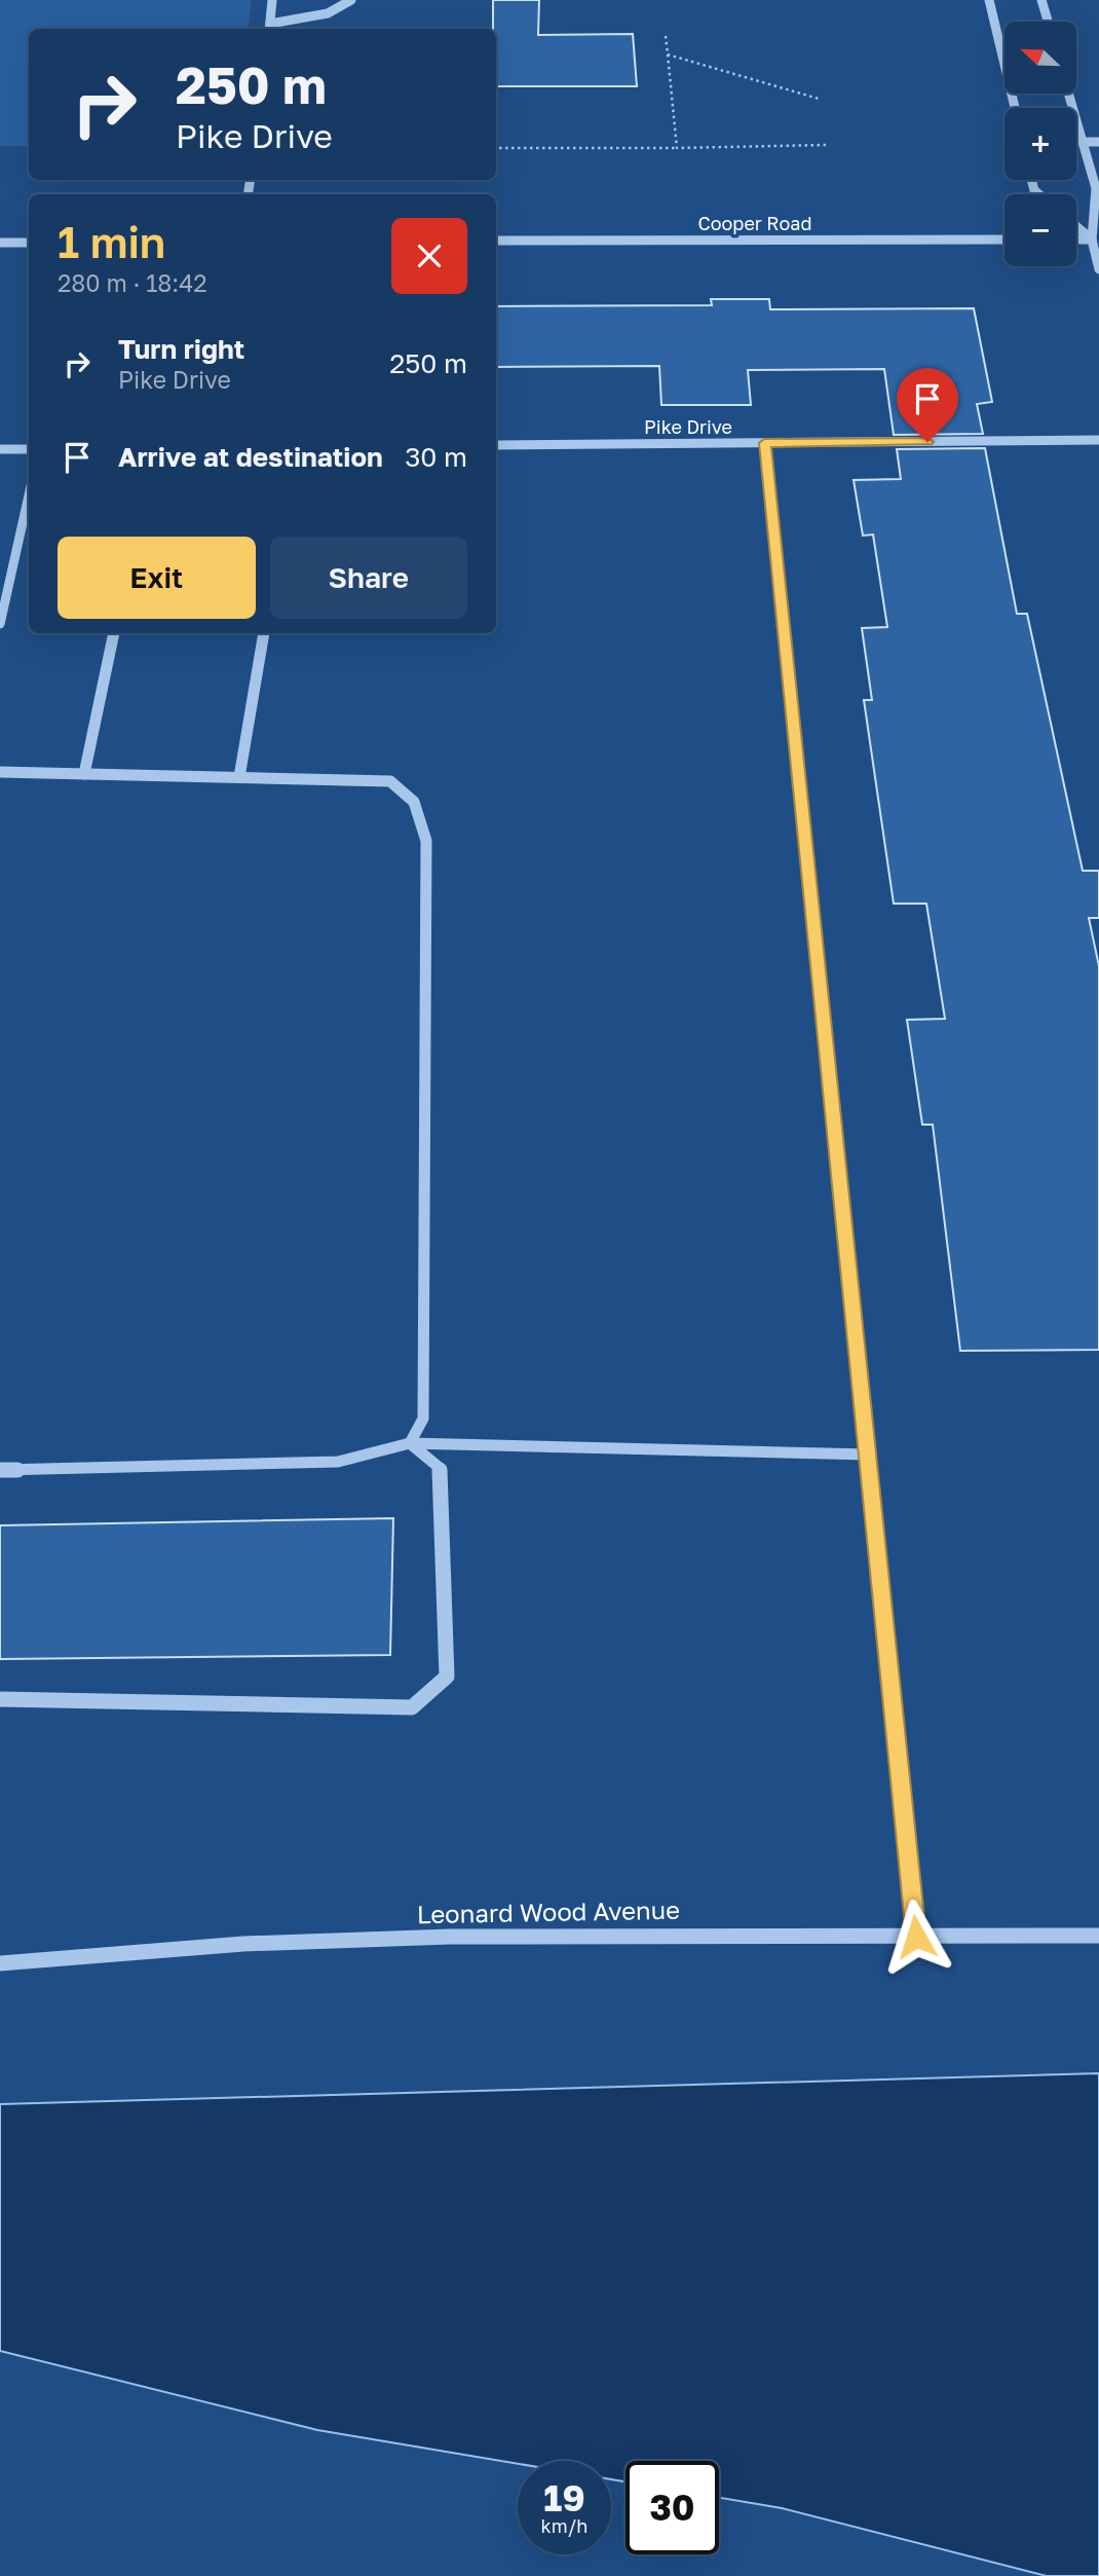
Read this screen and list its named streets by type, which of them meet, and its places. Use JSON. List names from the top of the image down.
{
  "streets": {
    "street": ["Cooper Road", "Pike Drive", "Leonard Wood Avenue"]
  },
  "north": "top left",
  "page": {
    "map_buttons": ["+", "−"],
    "turn": ["250 m", "Pike Drive"],
    "heading": ["1 min", "280 m · 18:42"],
    "list": [
      {
        "name": "Turn right",
        "note": "Pike Drive",
        "value": "250 m"
      },
      {
        "name": "Arrive at destination",
        "value": "30 m"
      }
    ],
    "buttons": ["Exit", "Share"],
    "speed": "19 km/h",
    "limit": "30"
  }
}
